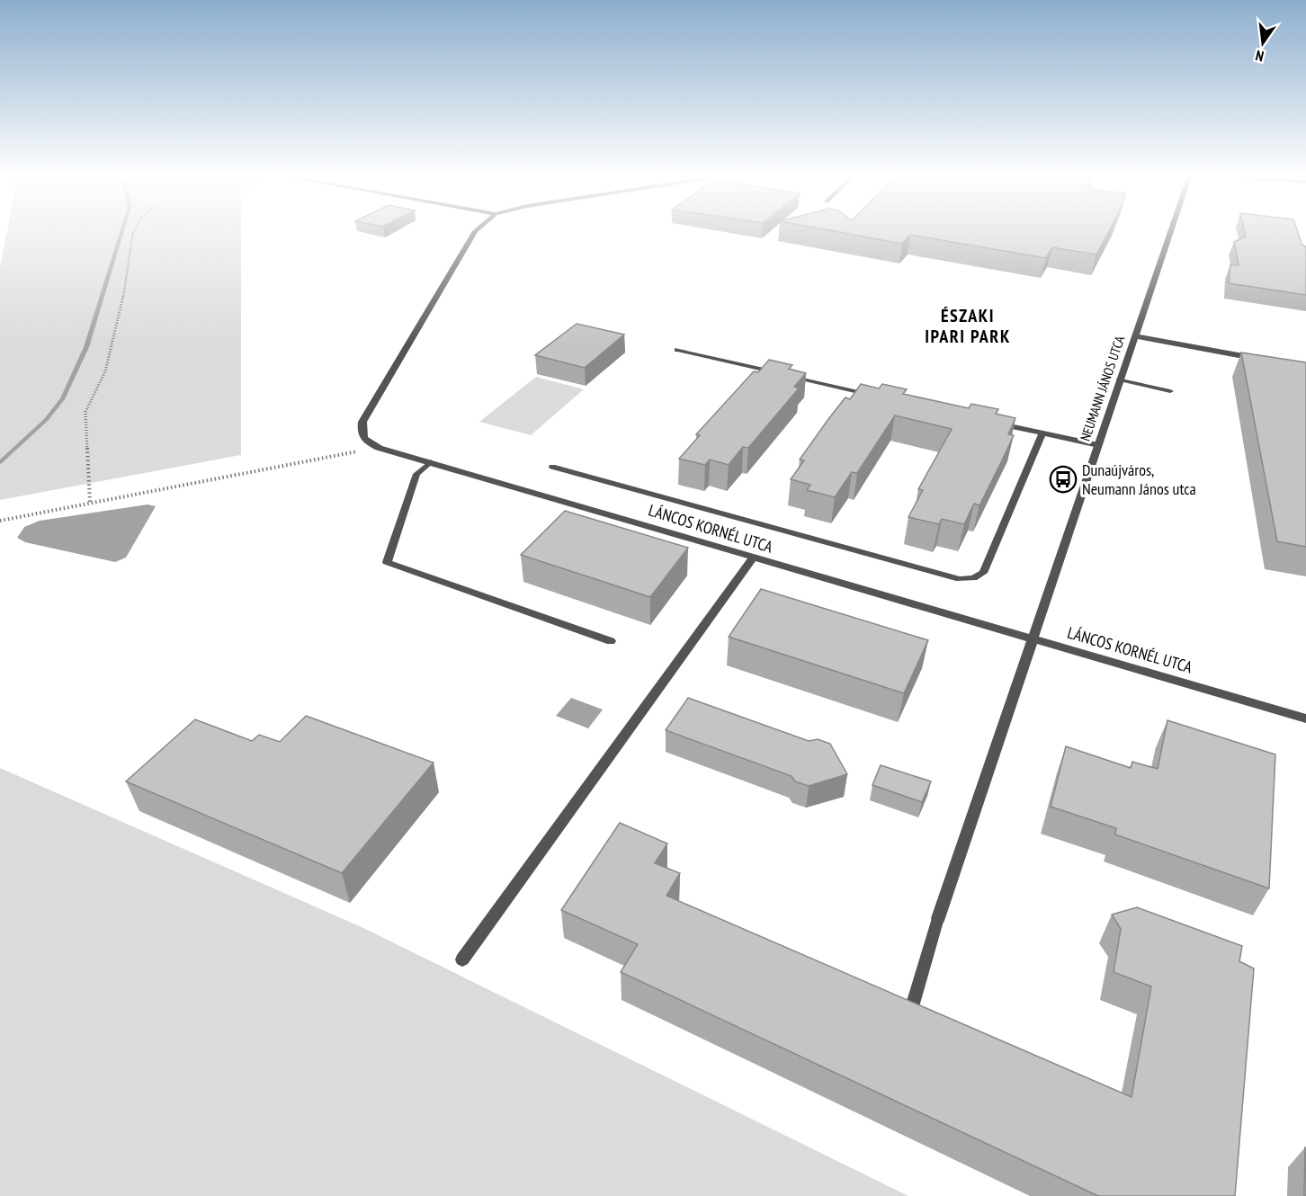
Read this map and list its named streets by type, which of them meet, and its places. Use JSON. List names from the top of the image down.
{
  "streets": {
    "street": ["NEUMANN JÁNOS UTCA", "LÁNCOS KORNÉL UTCA"]
  },
  "crossings": [
    ["NEUMANN JÁNOS UTCA", "LÁNCOS KORNÉL UTCA"]
  ],
  "districts": ["ÉSZAKI IPARI PARK"],
  "places": {
    "bus stop": ["Dunaújváros, Neumann János utca"]
  },
  "north": "bottom"
}
